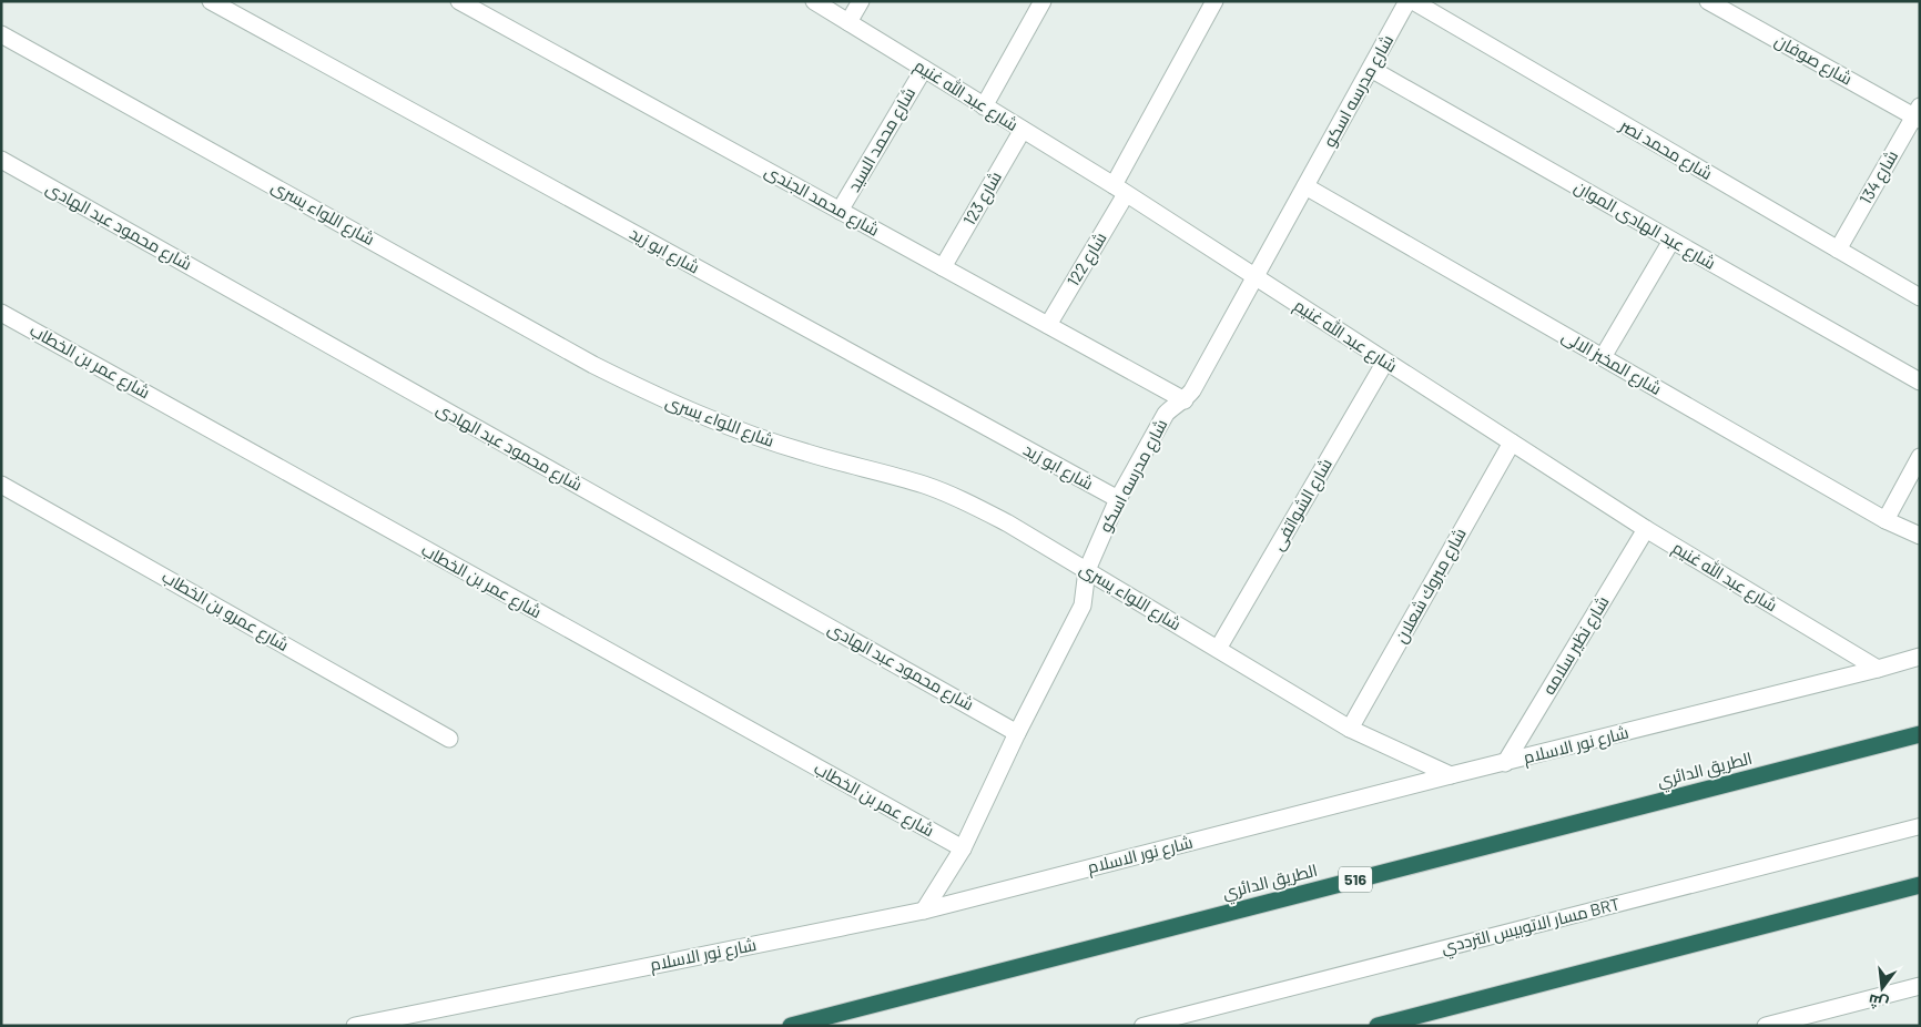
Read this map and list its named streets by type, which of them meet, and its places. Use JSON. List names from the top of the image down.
{
  "streets": {
    "highway": ["الطريق الدائري", "516"],
    "street": [
      "شارع صوفان",
      "شارع مدرسه اسكو",
      "شارع عبد الله غنيم",
      "شارع محمد السيد",
      "شارع محمد نصر",
      "شارع 134",
      "شارع 123",
      "شارع محمد الجندى",
      "شارع اللواء يسرى",
      "شارع عبد الهادى الموان",
      "شارع محمود عبد الهادى",
      "شارع ابو زيد",
      "شارع 122",
      "شارع عمر بن الخطاب",
      "شارع المخبز الالى",
      "شارع الشواتفى",
      "شارع مبروك شعلان",
      "شارع عمرو بن الخطاب",
      "شارع نظير سلامه",
      "شارع نور الاسلام"
    ],
    "lane": ["مسار الاتوبيس الترددي BRT"]
  },
  "crossings": [
    ["شارع صوفان", "شارع 134"],
    ["شارع مدرسه اسكو", "شارع عبد الله غنيم"],
    ["شارع مدرسه اسكو", "شارع محمد الجندى"],
    ["شارع مدرسه اسكو", "شارع اللواء يسرى"],
    ["شارع مدرسه اسكو", "شارع عبد الهادى الموان"],
    ["شارع مدرسه اسكو", "شارع محمود عبد الهادى"],
    ["شارع مدرسه اسكو", "شارع ابو زيد"],
    ["شارع مدرسه اسكو", "شارع عمر بن الخطاب"],
    ["شارع مدرسه اسكو", "شارع المخبز الالى"],
    ["شارع مدرسه اسكو", "شارع نور الاسلام"],
    ["شارع عبد الله غنيم", "شارع محمد السيد"],
    ["شارع عبد الله غنيم", "شارع 123"],
    ["شارع عبد الله غنيم", "شارع 122"],
    ["شارع عبد الله غنيم", "شارع الشواتفى"],
    ["شارع عبد الله غنيم", "شارع مبروك شعلان"],
    ["شارع عبد الله غنيم", "شارع نظير سلامه"],
    ["شارع عبد الله غنيم", "شارع نور الاسلام"],
    ["شارع محمد السيد", "شارع محمد الجندى"],
    ["شارع محمد نصر", "شارع 134"],
    ["شارع 123", "شارع محمد الجندى"],
    ["شارع محمد الجندى", "شارع 122"],
    ["شارع اللواء يسرى", "شارع الشواتفى"],
    ["شارع اللواء يسرى", "شارع مبروك شعلان"],
    ["شارع اللواء يسرى", "شارع نور الاسلام"],
    ["شارع نظير سلامه", "شارع نور الاسلام"]
  ],
  "north": "bottom"
}
